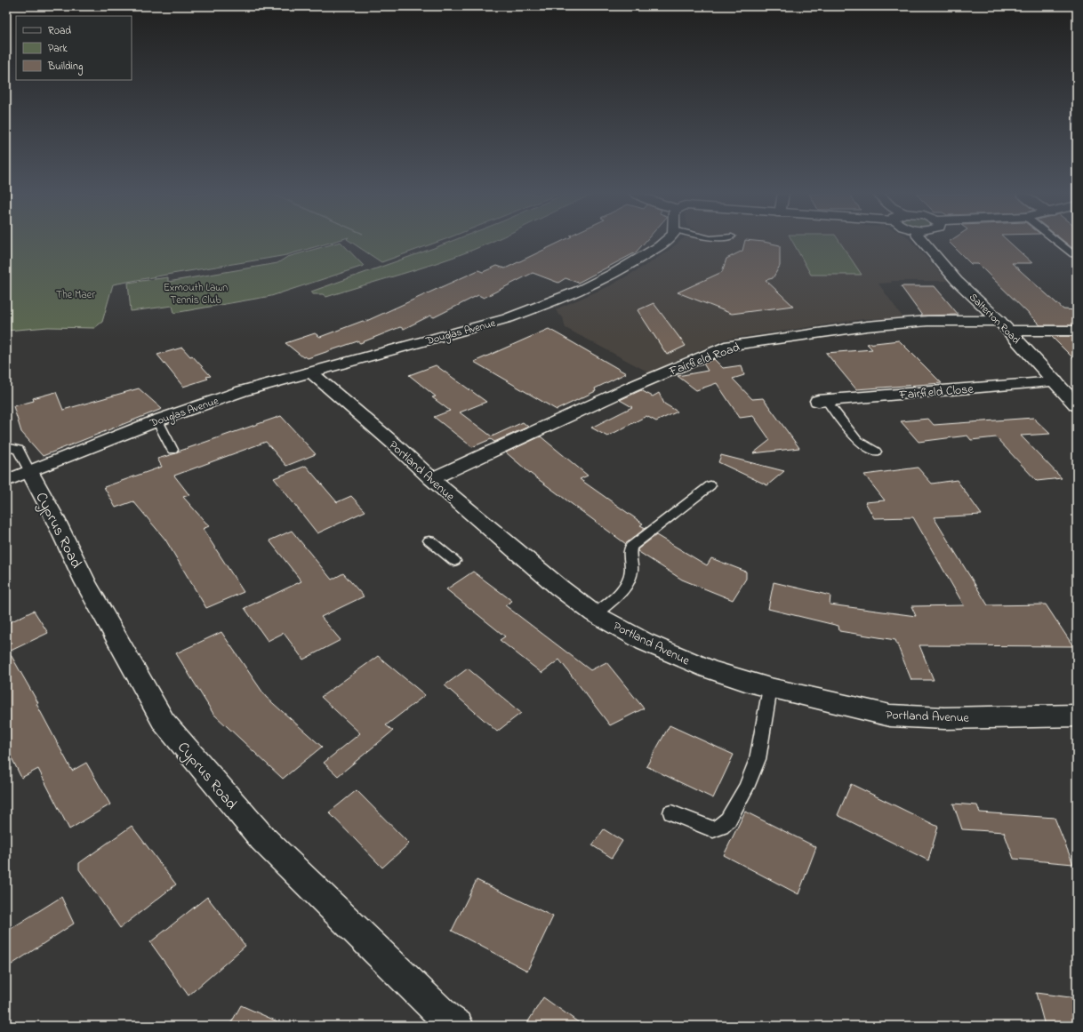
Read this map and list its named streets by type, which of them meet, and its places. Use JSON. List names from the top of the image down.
{
  "streets": {
    "street": [
      "Salterton Road",
      "Douglas Avenue",
      "Fairfield Road",
      "Fairfield Close",
      "Portland Avenue",
      "Cyprus Road"
    ]
  },
  "crossings": [
    ["Salterton Road", "Fairfield Road"],
    ["Salterton Road", "Fairfield Close"],
    ["Douglas Avenue", "Portland Avenue"],
    ["Douglas Avenue", "Cyprus Road"],
    ["Fairfield Road", "Portland Avenue"]
  ],
  "parks": ["Exmouth Lawn Tennis Club", "The Maer"],
  "legend": ["Road", "Park", "Building"]
}
